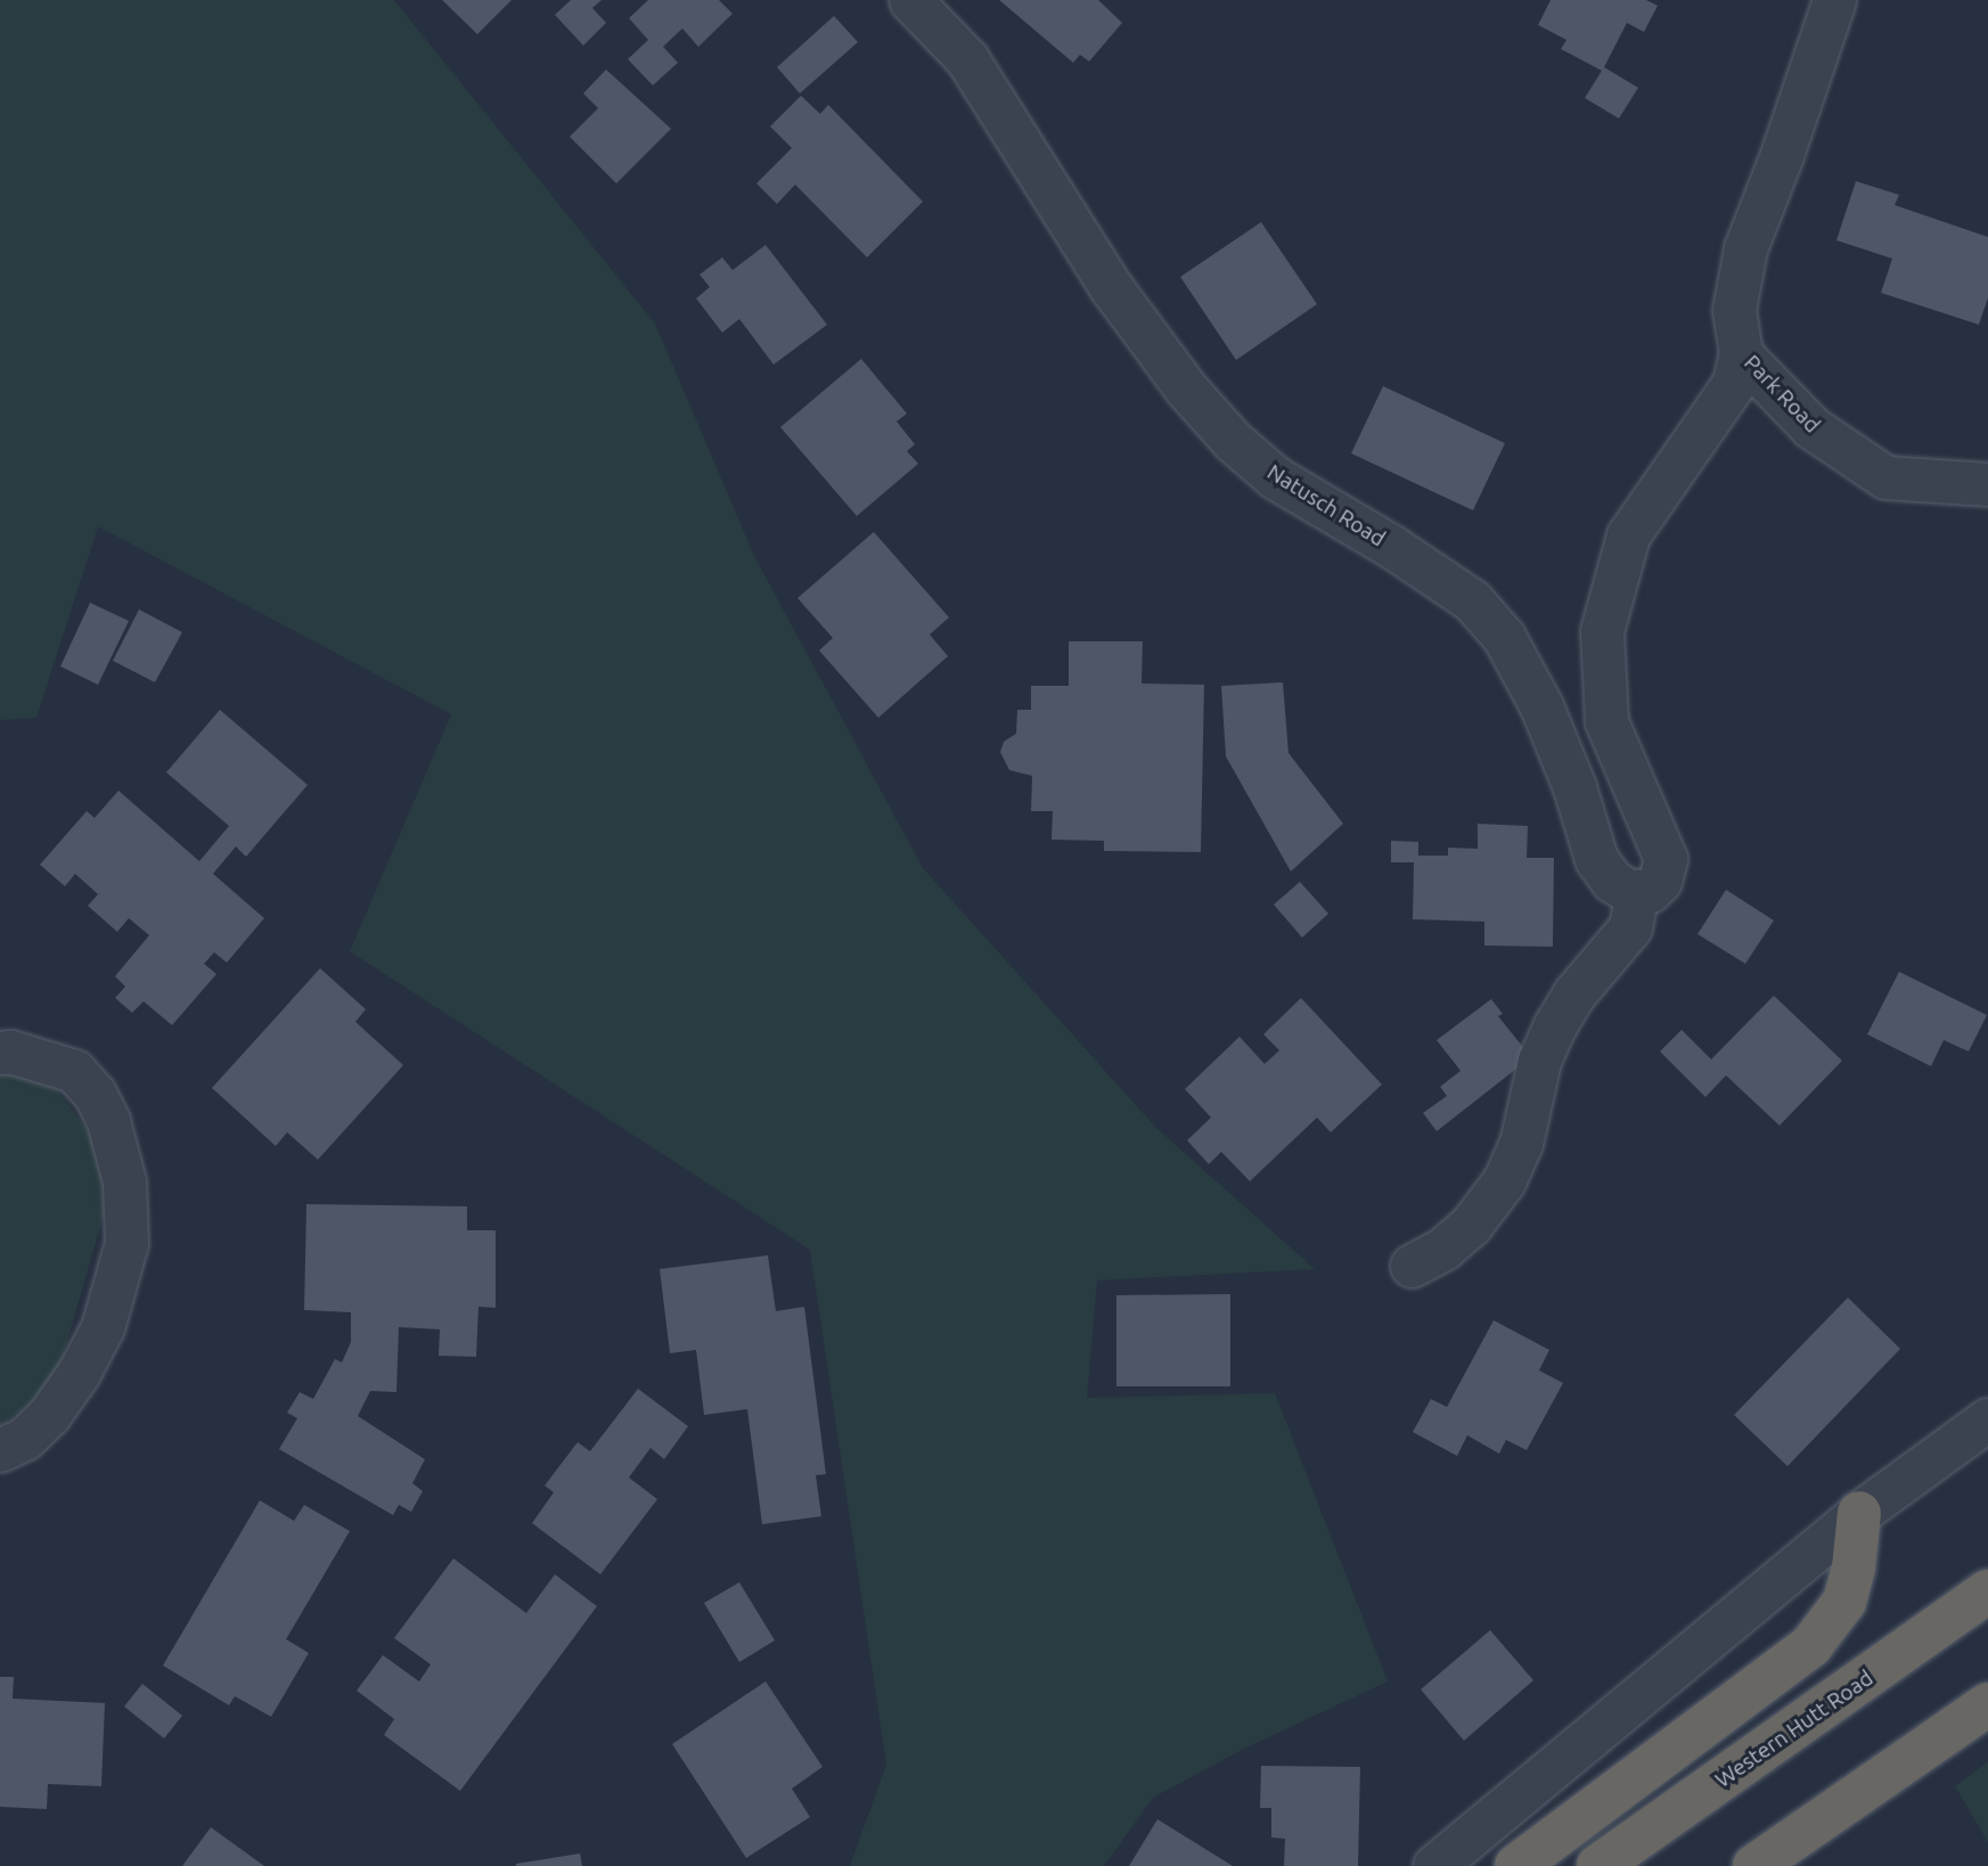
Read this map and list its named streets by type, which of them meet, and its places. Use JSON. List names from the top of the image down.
{
  "streets": {
    "highway": ["Western Hutt Road"],
    "street": ["Park Road", "Natusch Road"]
  }
}
